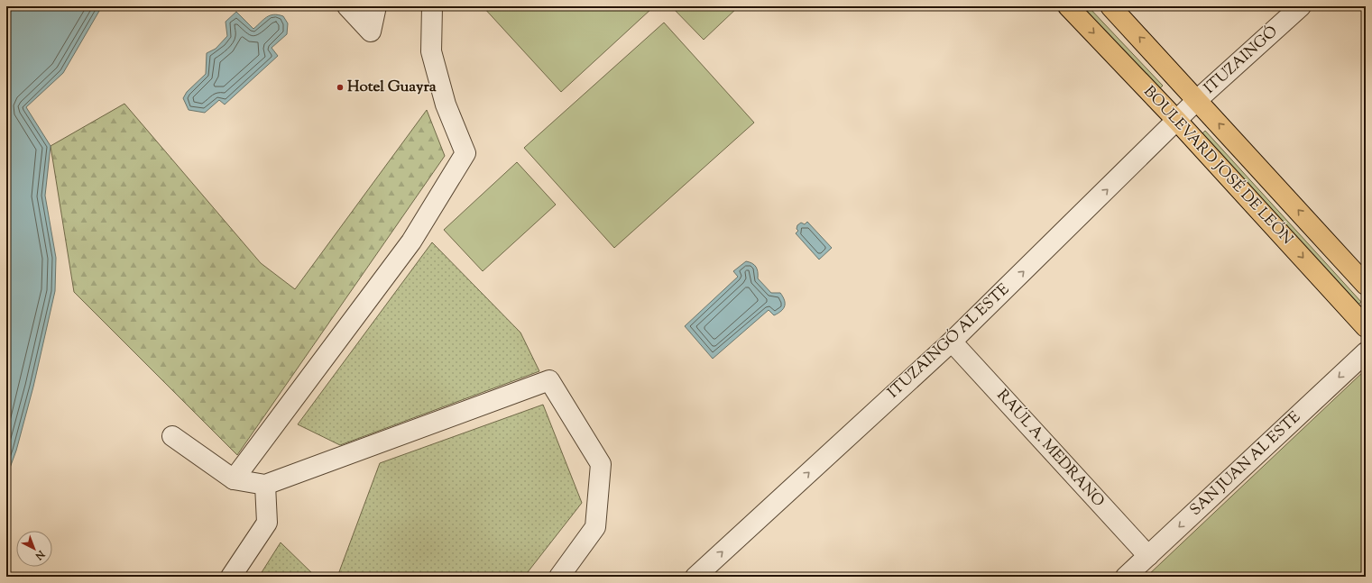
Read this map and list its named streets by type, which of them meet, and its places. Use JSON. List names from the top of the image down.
{
  "streets": {
    "main road": ["BOULEVARD JOSÉ DE LEÓN"],
    "street": [
      "ITUZAINGÓ",
      "ITUZAINGÓ AL ESTE",
      "RAÚL A. MEDRANO",
      "SAN JUAN AL ESTE"
    ]
  },
  "crossings": [
    ["ITUZAINGÓ", "BOULEVARD JOSÉ DE LEÓN"],
    ["ITUZAINGÓ", "ITUZAINGÓ AL ESTE"],
    ["BOULEVARD JOSÉ DE LEÓN", "ITUZAINGÓ AL ESTE"],
    ["ITUZAINGÓ AL ESTE", "RAÚL A. MEDRANO"],
    ["RAÚL A. MEDRANO", "SAN JUAN AL ESTE"]
  ],
  "one_way": ["ITUZAINGÓ AL ESTE", "SAN JUAN AL ESTE"],
  "places": ["Hotel Guayra"],
  "north": "bottom right"
}
